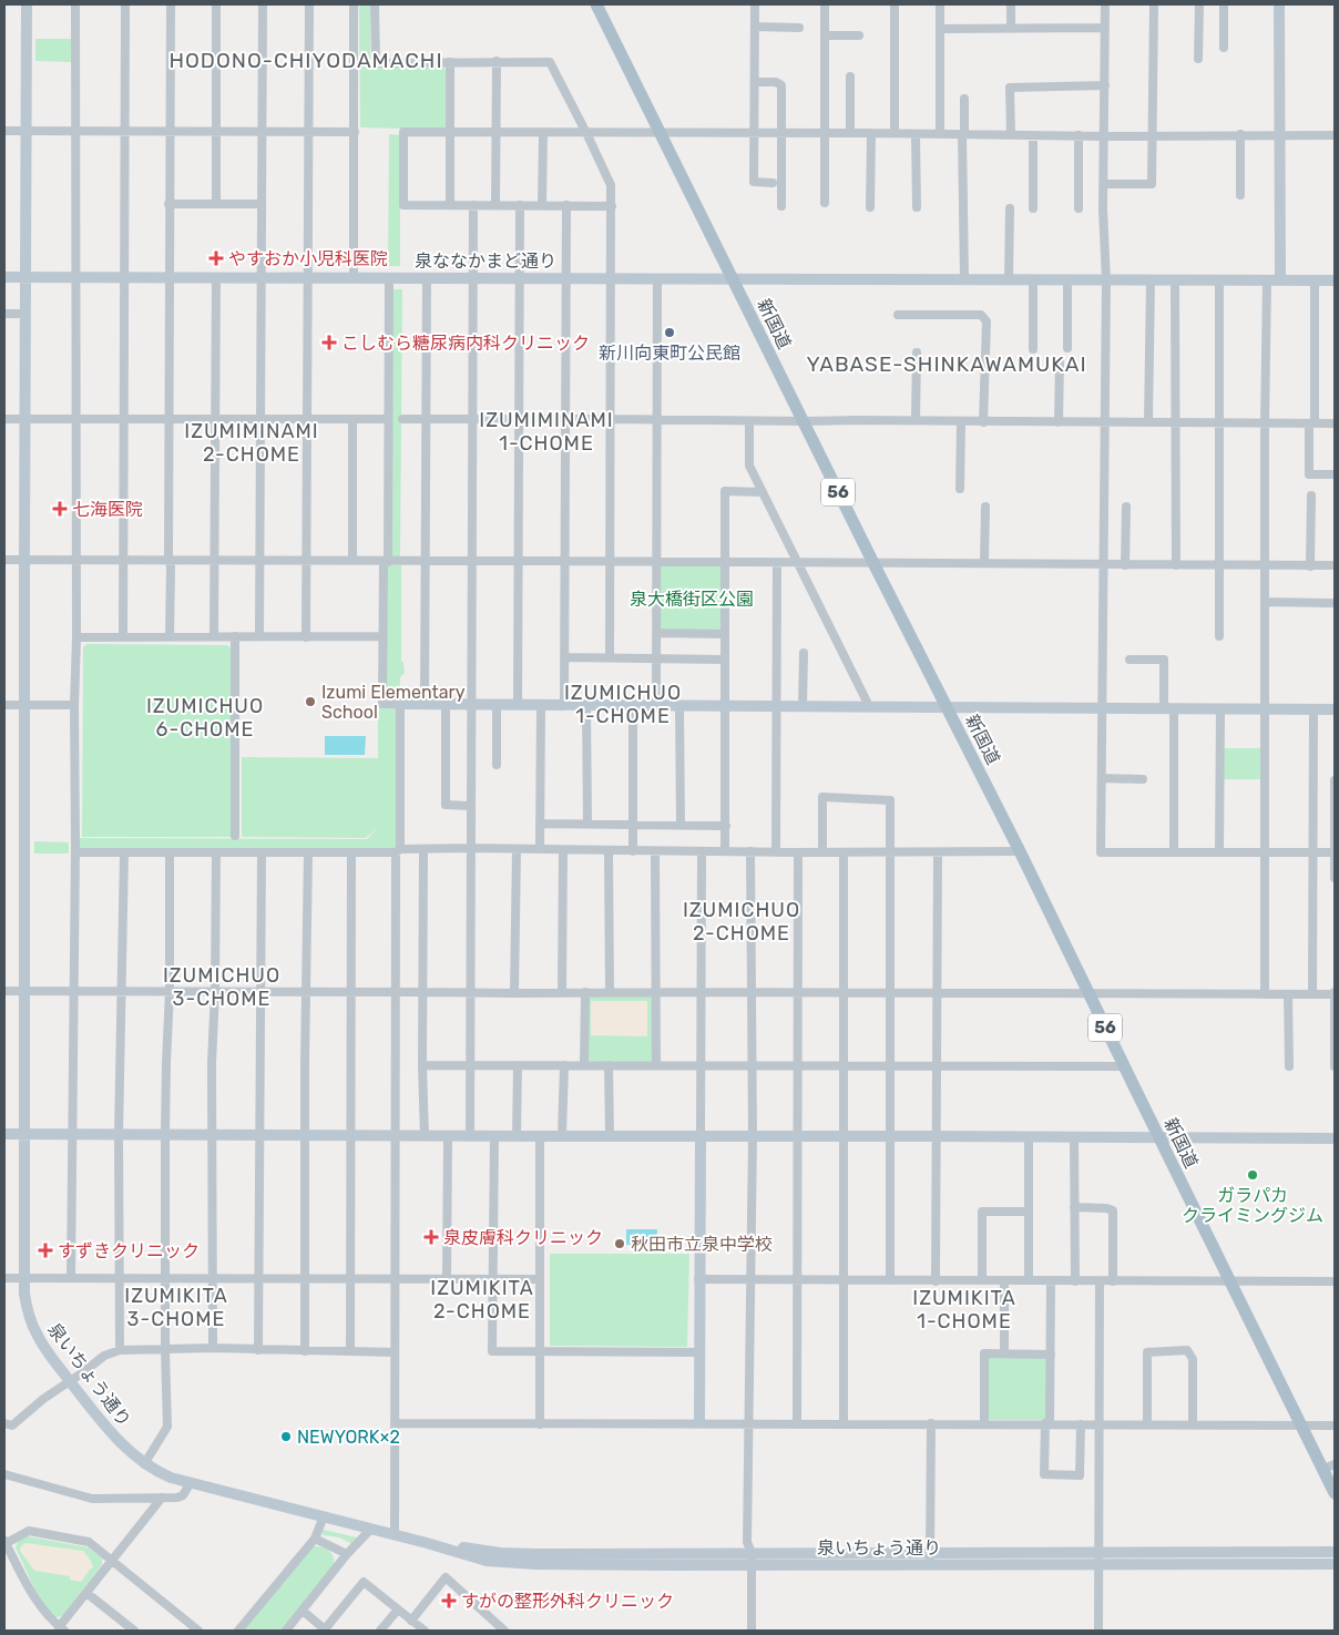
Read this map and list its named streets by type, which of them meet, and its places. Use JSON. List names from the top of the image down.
{
  "streets": {
    "main road": ["新国道", "56"],
    "street": ["泉ななかまど通り", "泉いちょう通り"]
  },
  "crossings": [
    ["泉ななかまど通り", "新国道"],
    ["泉ななかまど通り", "泉いちょう通り"]
  ],
  "districts": [
    "HODONO-CHIYODAMACHI",
    "YABASE-SHINKAWAMUKAI",
    "IZUMIMINAMI 1-CHOME",
    "IZUMIMINAMI 2-CHOME",
    "IZUMICHUO 1-CHOME",
    "IZUMICHUO 6-CHOME",
    "IZUMICHUO 2-CHOME",
    "IZUMICHUO 3-CHOME",
    "IZUMIKITA 2-CHOME",
    "IZUMIKITA 3-CHOME",
    "IZUMIKITA 1-CHOME"
  ],
  "parks": ["泉大橋街区公園"],
  "places": {
    "health": [
      "やすおか小児科医院",
      "こしむら糖尿病内科クリニック",
      "七海医院",
      "泉皮膚科クリニック",
      "すずきクリニック",
      "すがの整形外科クリニック"
    ],
    "other": [
      "新川向東町公民館",
      "Izumi Elementary School",
      "ガラパカ クライミングジム",
      "秋田市立泉中学校",
      "NEWYORK×2"
    ]
  }
}
